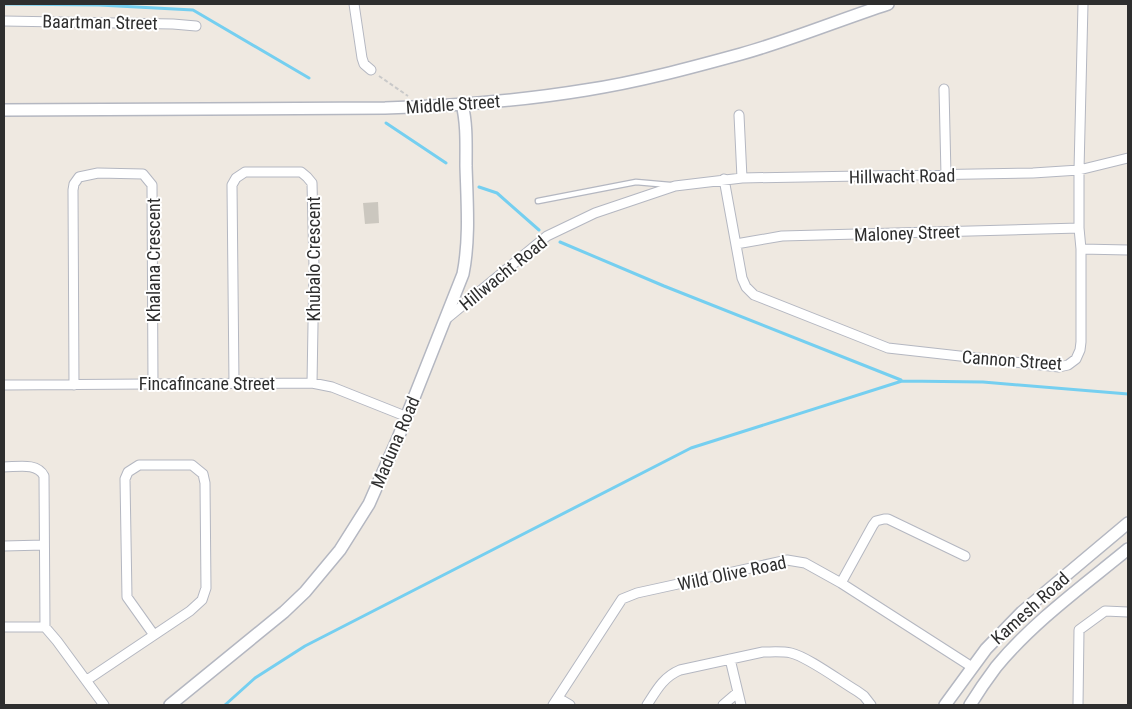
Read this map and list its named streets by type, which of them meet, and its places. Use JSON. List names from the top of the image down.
{
  "streets": {
    "main road": ["Middle Street", "Maduna Road", "Kamesh Road"],
    "street": [
      "Baartman Street",
      "Hillwacht Road",
      "Maloney Street",
      "Khubalo Crescent",
      "Khalana Crescent",
      "Cannon Street",
      "Fincafincane Street",
      "Wild Olive Road"
    ]
  },
  "crossings": [
    ["Middle Street", "Maduna Road"],
    ["Hillwacht Road", "Cannon Street"],
    ["Hillwacht Road", "Maduna Road"],
    ["Maloney Street", "Cannon Street"],
    ["Khubalo Crescent", "Fincafincane Street"],
    ["Khalana Crescent", "Fincafincane Street"],
    ["Fincafincane Street", "Maduna Road"],
    ["Wild Olive Road", "Kamesh Road"]
  ]
}
